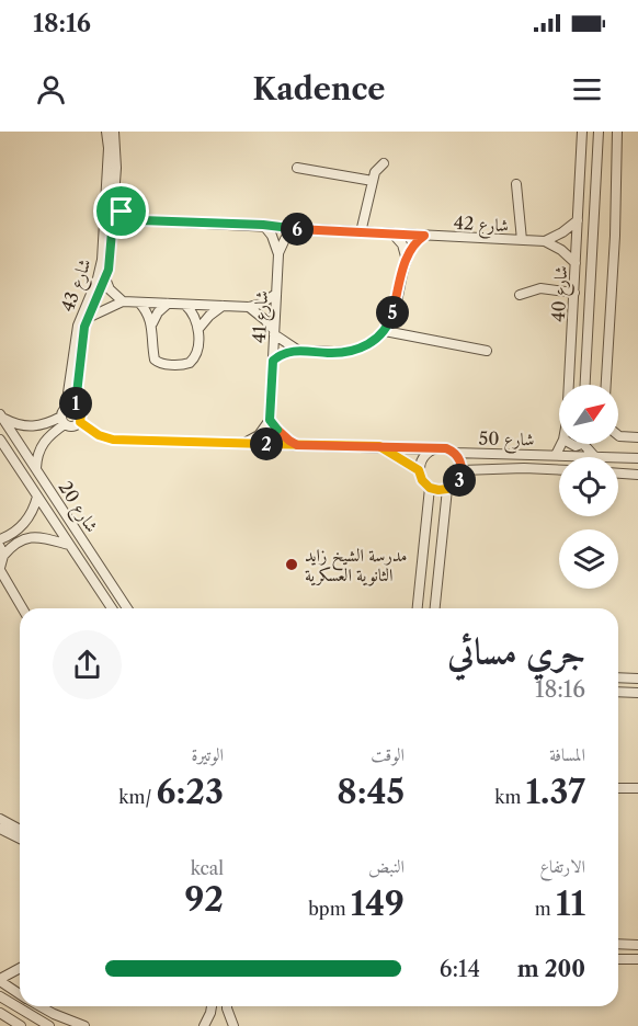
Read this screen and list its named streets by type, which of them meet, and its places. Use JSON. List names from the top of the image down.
{
  "streets": {
    "street": [
      "شارع 42",
      "شارع 43",
      "شارع 40",
      "شارع 41",
      "شارع 50",
      "شارع 20"
    ]
  },
  "crossings": [
    ["شارع 42", "شارع 43"],
    ["شارع 42", "شارع 41"],
    ["شارع 40", "شارع 50"]
  ],
  "places": ["مدرسة الشيخ زايد الثانوية العسكرية"],
  "north": "top right",
  "page": {
    "status": "18:16",
    "header": "Kadence",
    "pins": [
      "6",
      "5",
      "1",
      "2",
      "3"
    ],
    "heading": ["جري مسائي", "18:16"],
    "stats": [
      ["المسافة", "1.37 km"],
      ["الوقت", "8:45"],
      ["الوتيرة", "6:23 /km"],
      ["الارتفاع", "11 m"],
      ["النبض", "149 bpm"],
      ["kcal", "92"]
    ],
    "list": [
      {
        "name": "200 m",
        "note": "6:14"
      }
    ]
  }
}
